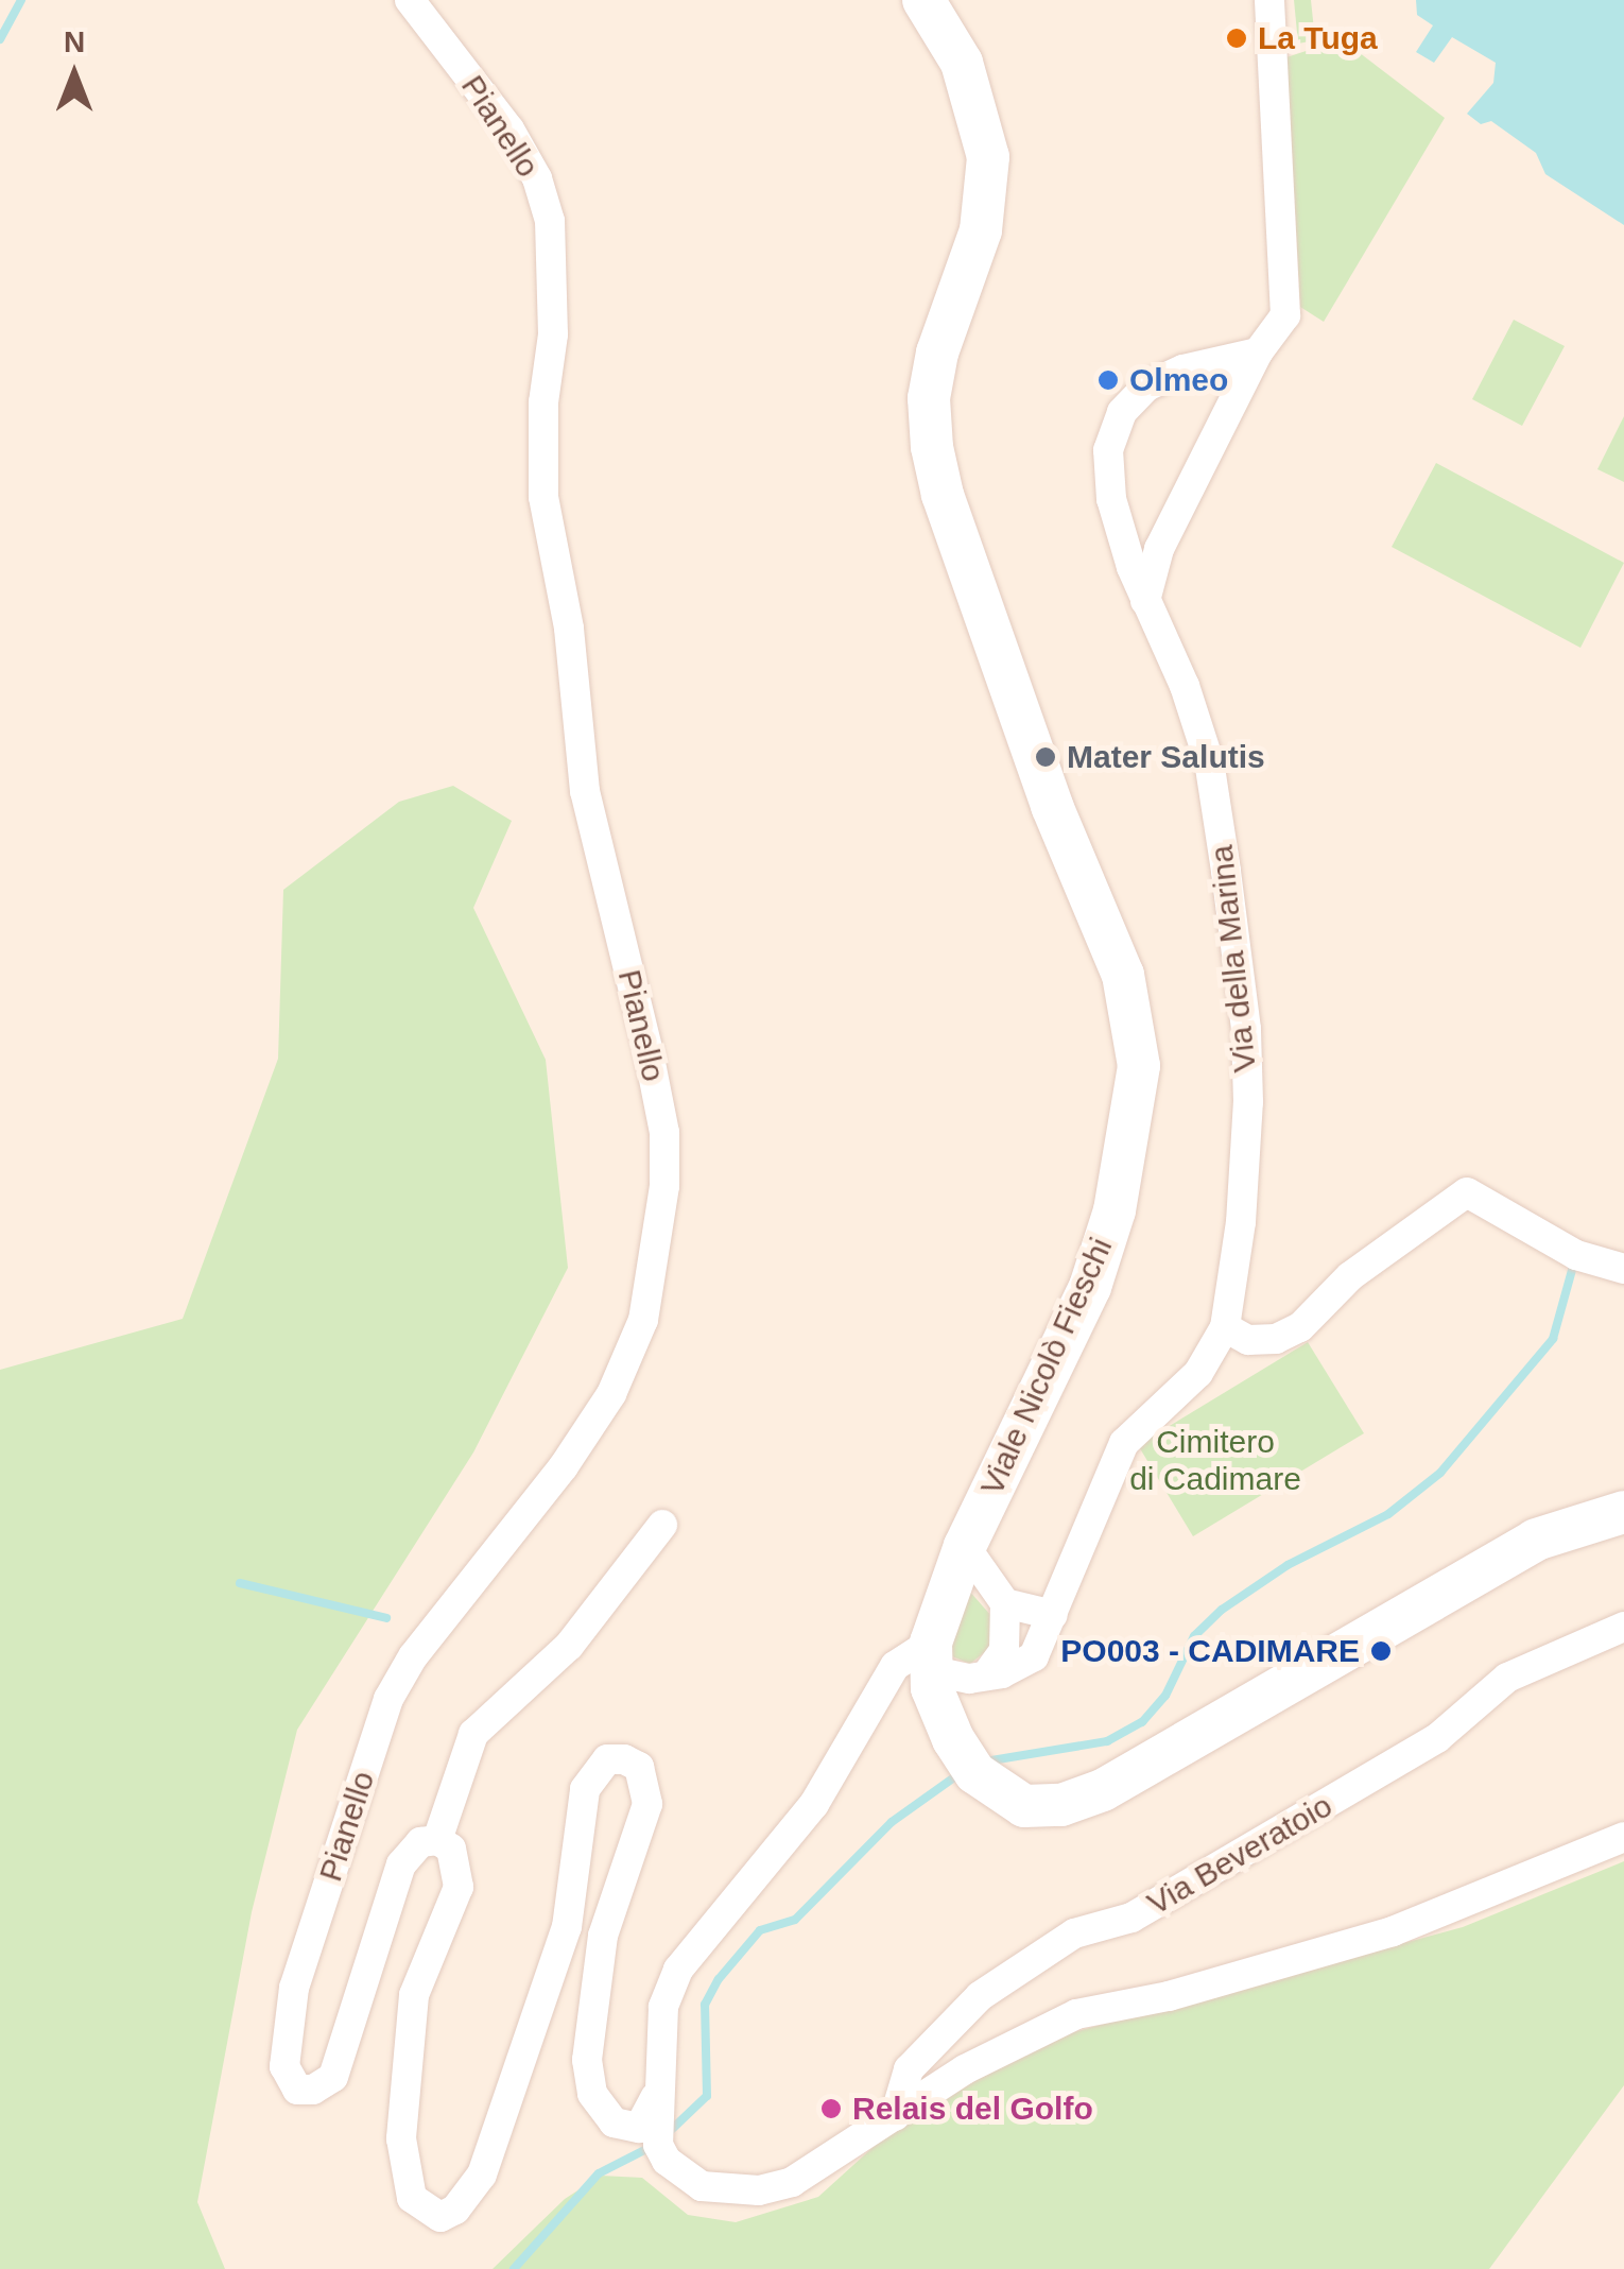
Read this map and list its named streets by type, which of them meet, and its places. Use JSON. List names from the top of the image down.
{
  "streets": {
    "main road": ["Viale Nicolò Fieschi"],
    "street": ["Pianello", "Via della Marina", "Via Beveratoio"]
  },
  "parks": ["Cimitero di Cadimare"],
  "places": [
    "La Tuga",
    "Olmeo",
    "Mater Salutis",
    "PO003 - CADIMARE",
    "Relais del Golfo"
  ],
  "north": "top"
}
